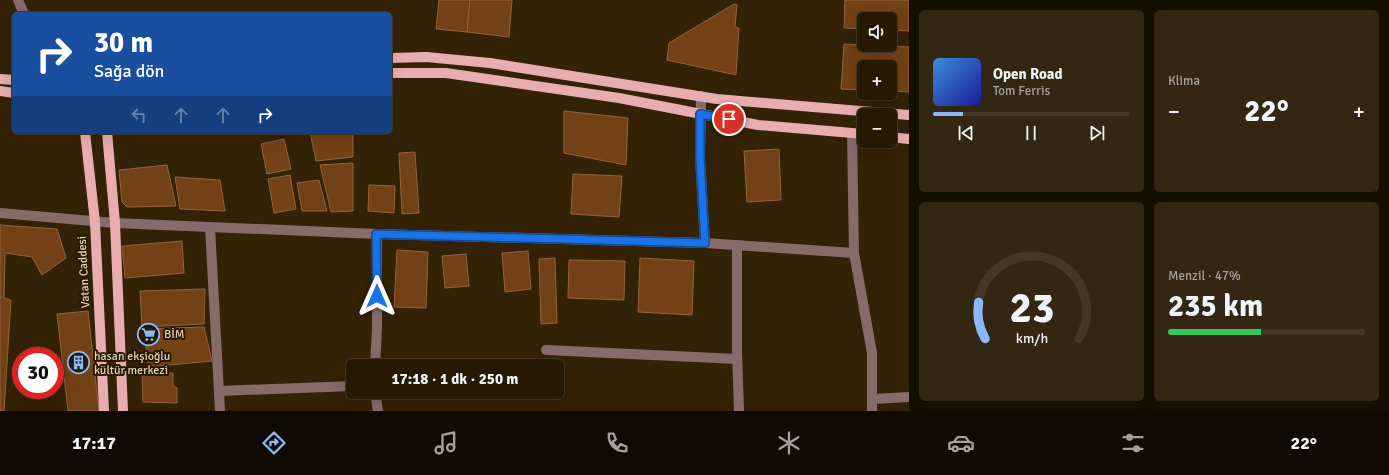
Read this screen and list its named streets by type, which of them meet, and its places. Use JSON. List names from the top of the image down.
{
  "streets": {
    "main road": ["Vatan Caddesi"]
  },
  "places": {
    "supermarket": ["BİM"],
    "building": ["hasan ekşioğlu kültür merkezi"]
  },
  "page": {
    "tile": [
      "Klima",
      ["Menzil · 47%", "235 km"]
    ],
    "map_buttons": ["+", "−"],
    "turn": ["30 m", "Sağa dön"],
    "song": ["Open Road", "Tom Ferris"],
    "heat": ["−", "22°", "+"],
    "limit": "30",
    "trip": "17:18 · 1 dk · 250 m",
    "tabs": ["17:17", "22°"],
    "gauge": ["23", "km/h"]
  }
}
